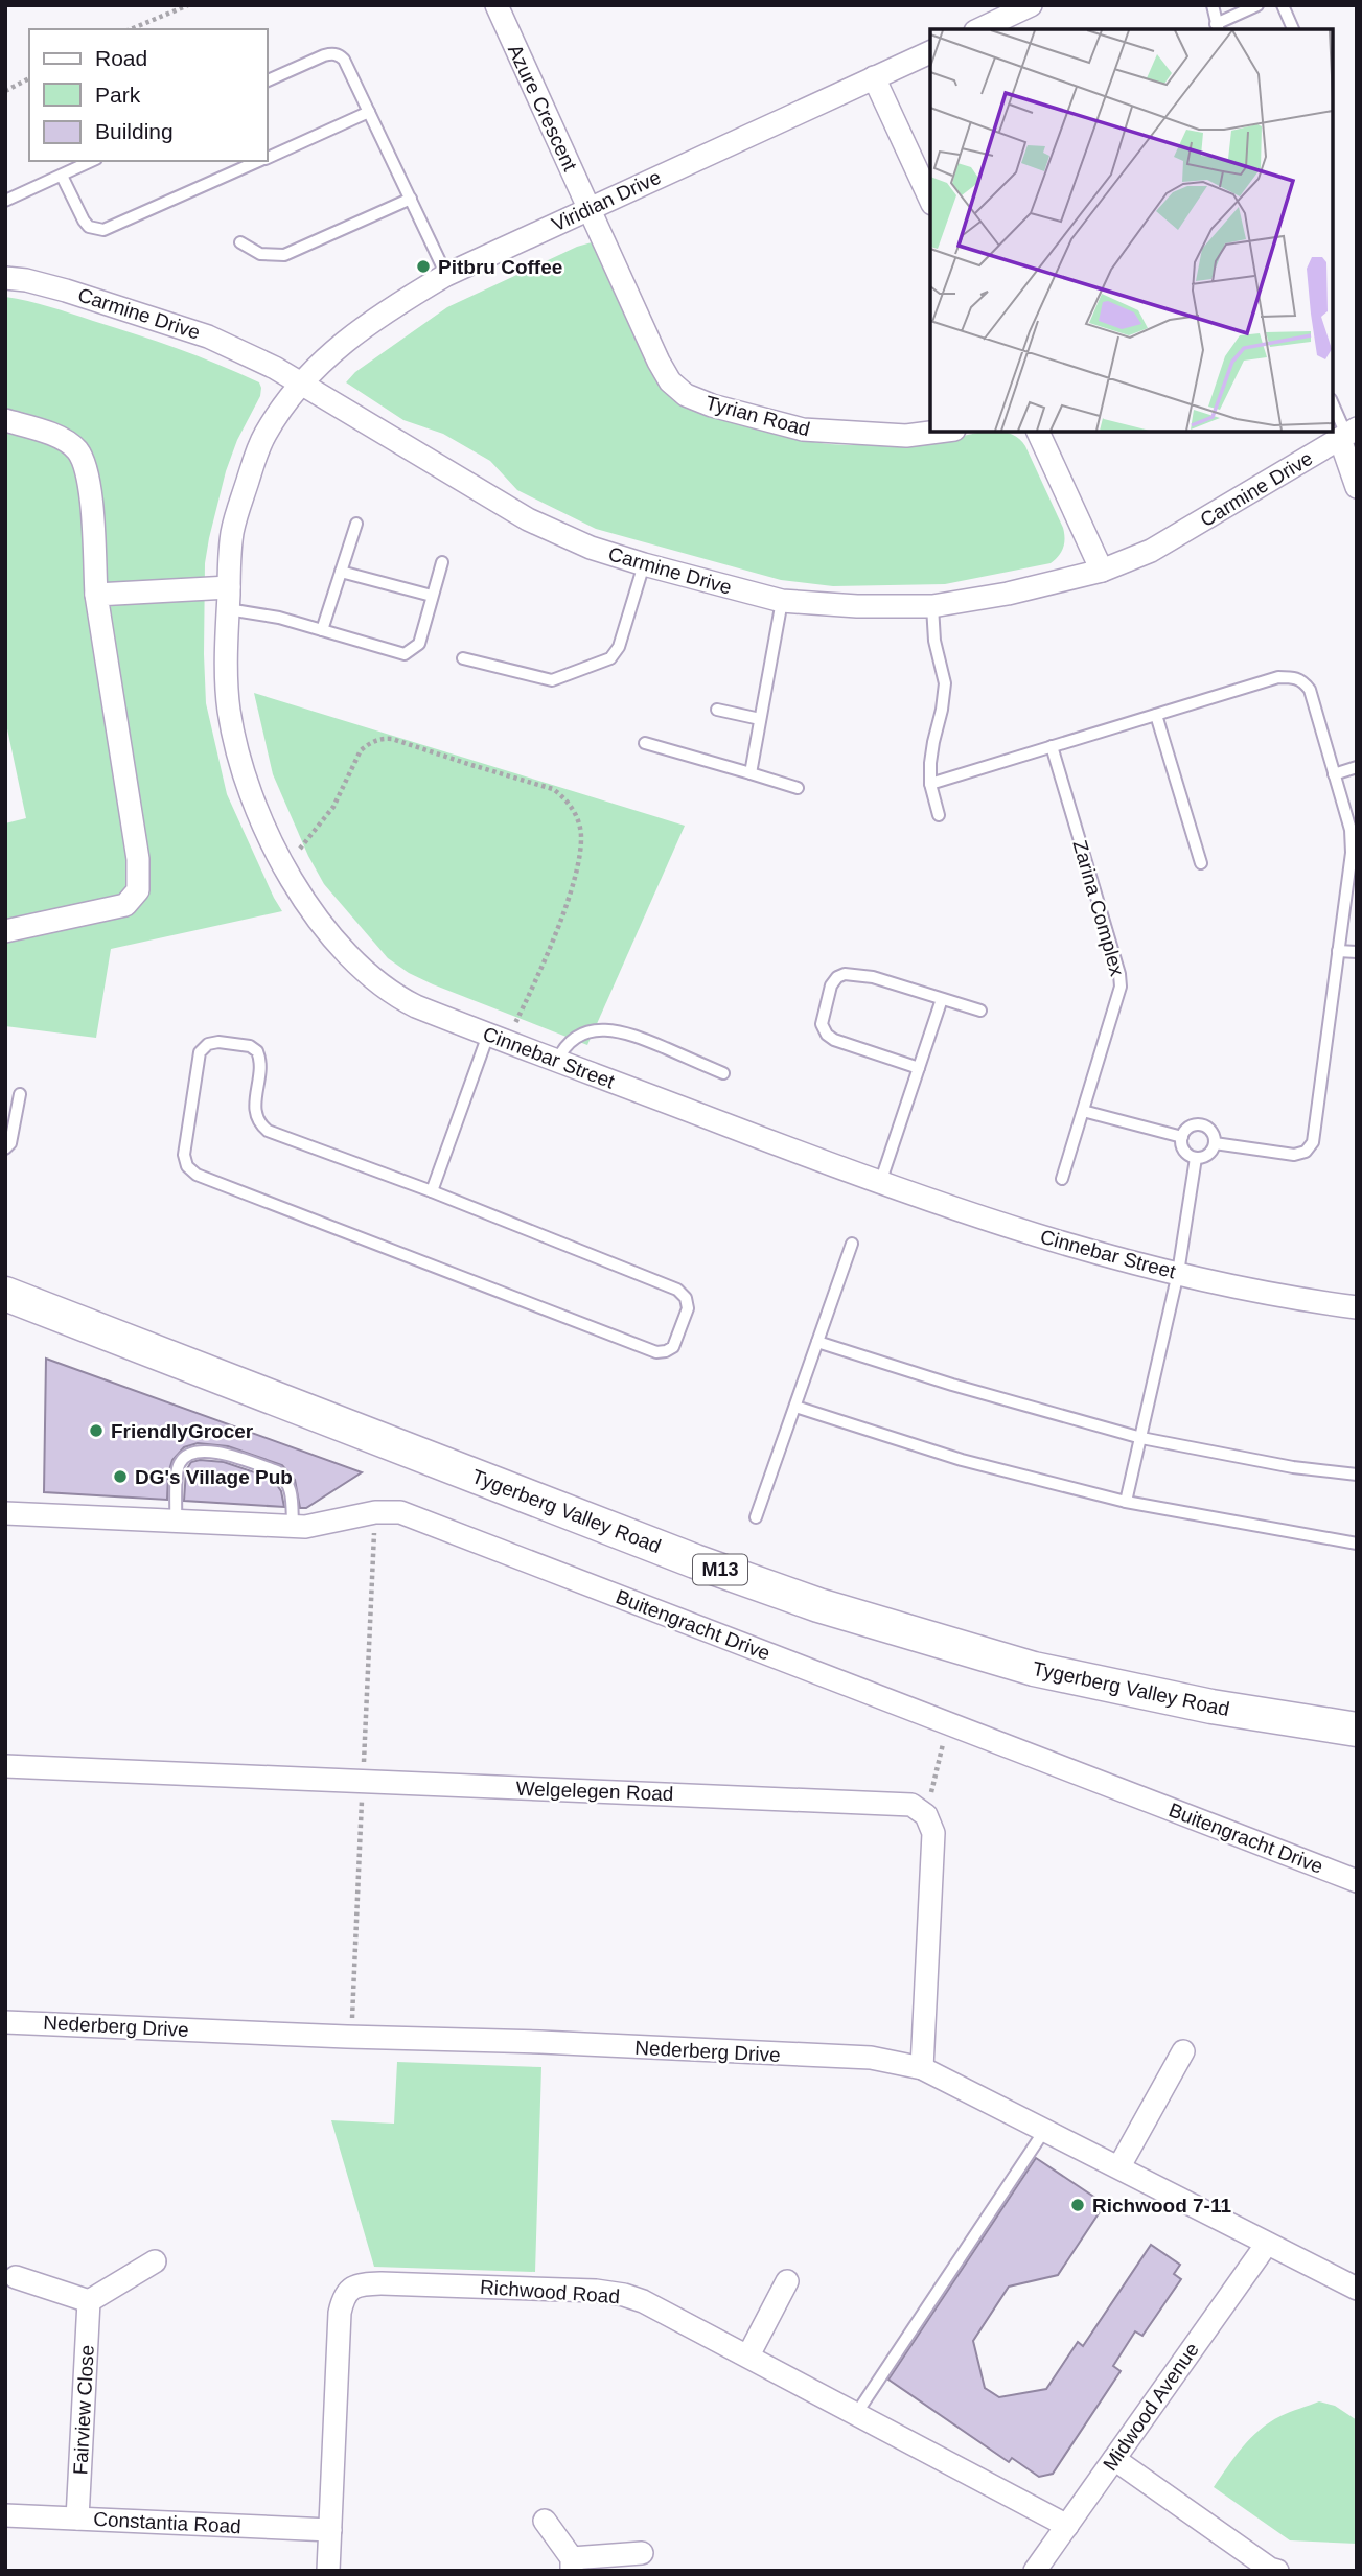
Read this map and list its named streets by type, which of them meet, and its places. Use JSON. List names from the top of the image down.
{
  "streets": {
    "main road": ["Tygerberg Valley Road", "M13"],
    "street": [
      "Azure Crescent",
      "Viridian Drive",
      "Carmine Drive",
      "Tyrian Road",
      "Cinnebar Street",
      "Buitengracht Drive",
      "Welgelegen Road",
      "Nederberg Drive",
      "Richwood Road",
      "Midwood Avenue",
      "Fairview Close",
      "Constantia Road"
    ],
    "lane": ["Zarina Complex"]
  },
  "crossings": [
    ["Azure Crescent", "Viridian Drive"],
    ["Azure Crescent", "Tyrian Road"],
    ["Viridian Drive", "Carmine Drive"],
    ["Viridian Drive", "Tyrian Road"],
    ["Viridian Drive", "Cinnebar Street"],
    ["Carmine Drive", "Cinnebar Street"],
    ["Nederberg Drive", "Midwood Avenue"],
    ["Richwood Road", "Midwood Avenue"],
    ["Richwood Road", "Constantia Road"],
    ["Fairview Close", "Constantia Road"]
  ],
  "places": [
    "Pitbru Coffee",
    "FriendlyGrocer",
    "DG's Village Pub",
    "Richwood 7-11"
  ],
  "legend": ["Road", "Park", "Building"]
}
